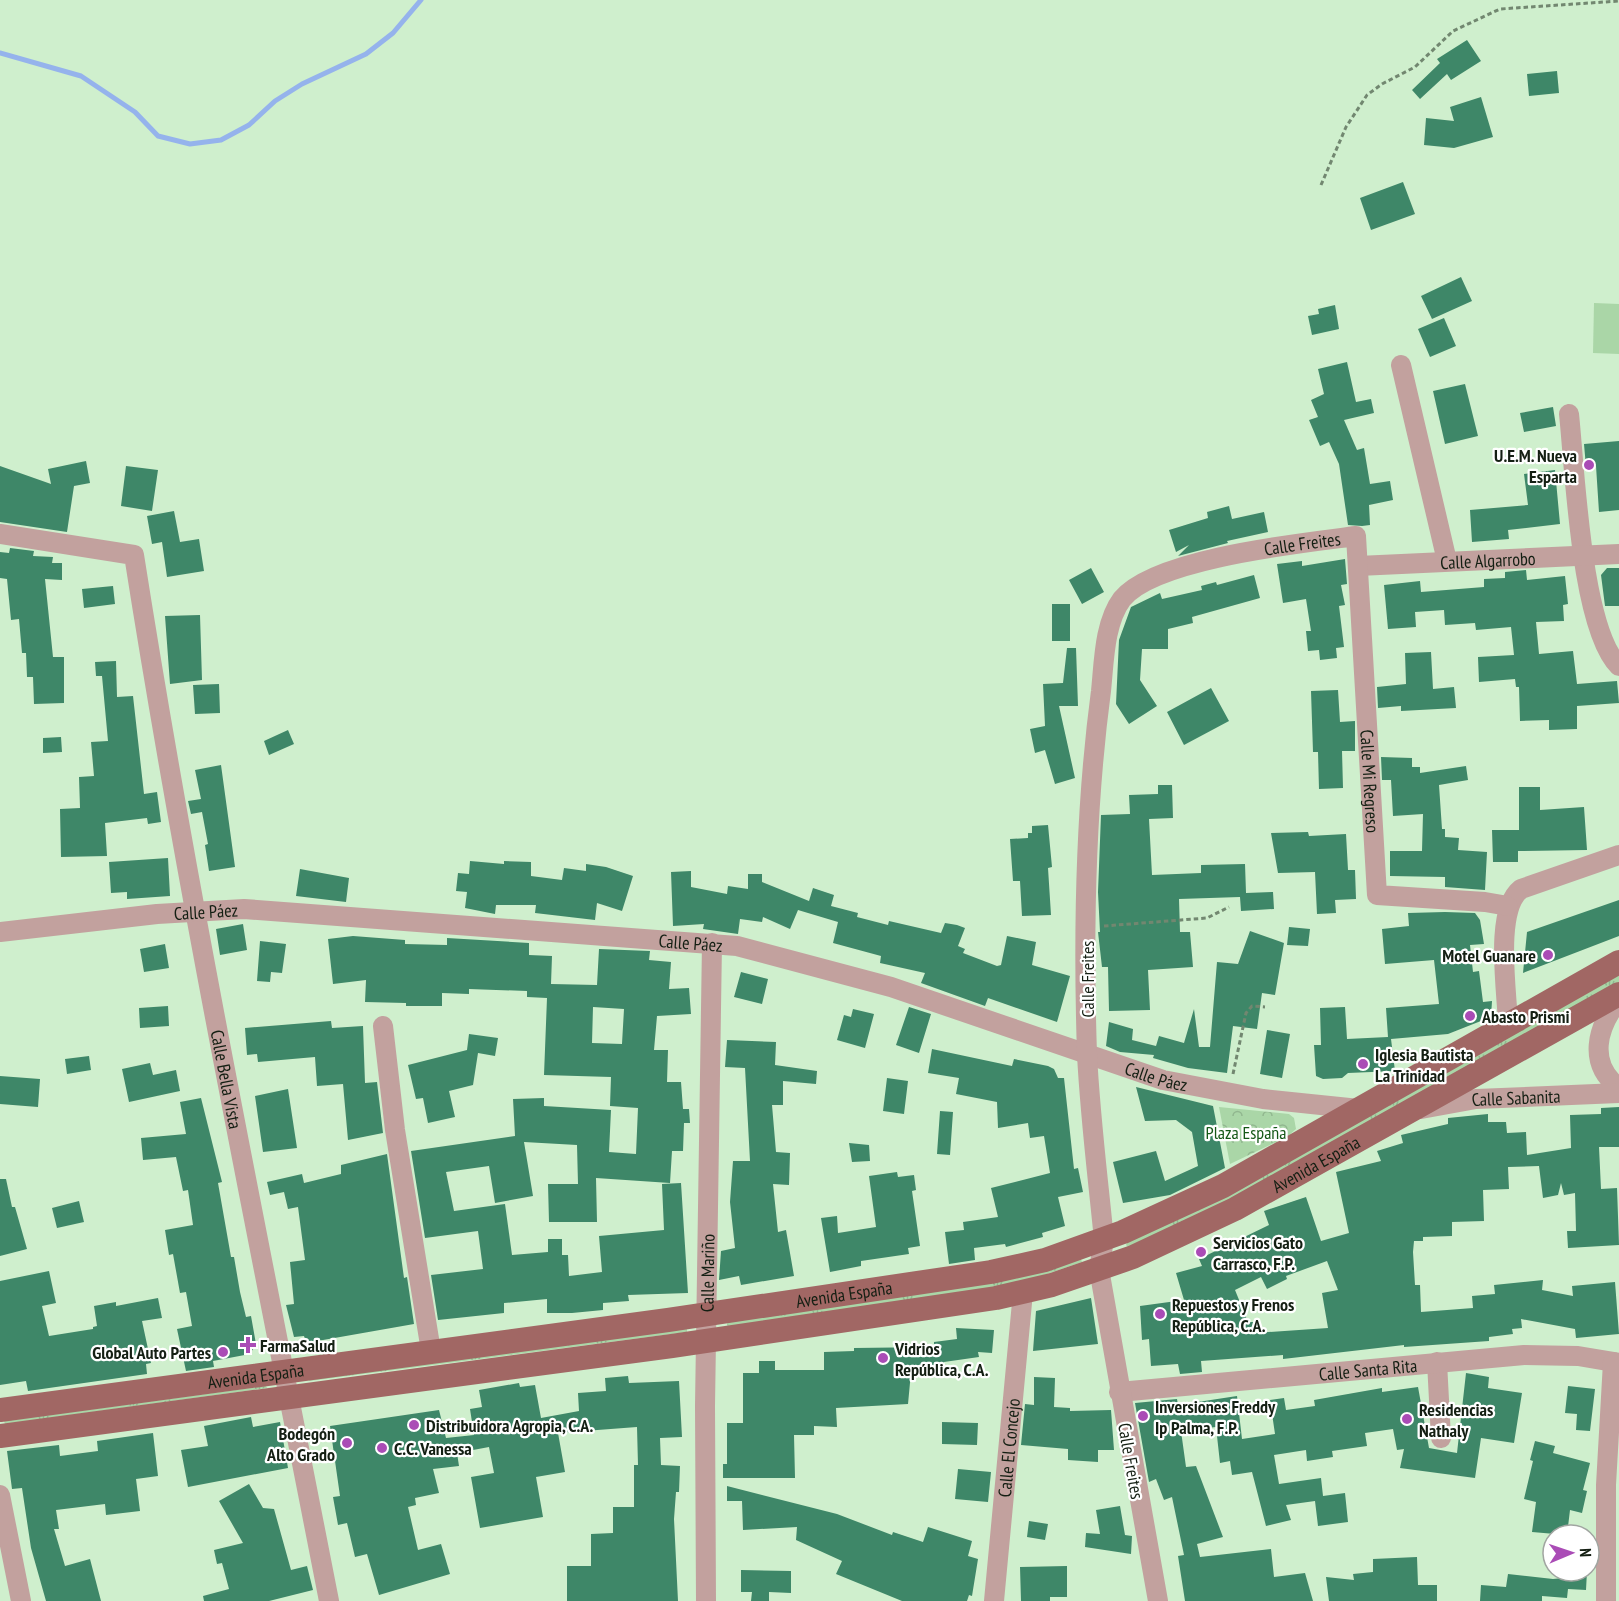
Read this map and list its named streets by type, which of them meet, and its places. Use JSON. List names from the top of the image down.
{
  "streets": {
    "main road": ["Avenida España"],
    "street": [
      "Calle Freites",
      "Calle Algarrobo",
      "Calle Mi Regreso",
      "Calle Páez",
      "Calle Bella Vista",
      "Calle Sabanita",
      "Calle Mariño",
      "Calle Santa Rita",
      "Calle El Concejo"
    ]
  },
  "crossings": [
    ["Calle Freites", "Calle Mi Regreso"],
    ["Calle Freites", "Calle Páez"],
    ["Calle Freites", "Avenida España"],
    ["Calle Freites", "Calle Santa Rita"],
    ["Calle Algarrobo", "Calle Mi Regreso"],
    ["Calle Páez", "Calle Bella Vista"],
    ["Calle Páez", "Avenida España"],
    ["Calle Páez", "Calle Mariño"],
    ["Calle Bella Vista", "Avenida España"],
    ["Calle Sabanita", "Avenida España"],
    ["Avenida España", "Calle Mariño"],
    ["Avenida España", "Calle El Concejo"]
  ],
  "parks": ["Plaza España"],
  "places": {
    "other": [
      "U.E.M. Nueva Esparta",
      "Motel Guanare",
      "Abasto Prismi",
      "Iglesia Bautista La Trinidad",
      "Servicios Gato Carrasco, F.P.",
      "Repuestos y Frenos República, C.A.",
      "Global Auto Partes",
      "Vidrios República, C.A.",
      "Inversiones Freddy Ip Palma, F.P.",
      "Residencias Nathaly",
      "Distribuidora Agropia, C.A.",
      "Bodegón Alto Grado",
      "C.C. Vanessa"
    ],
    "health": ["FarmaSalud"]
  },
  "north": "right"
}
